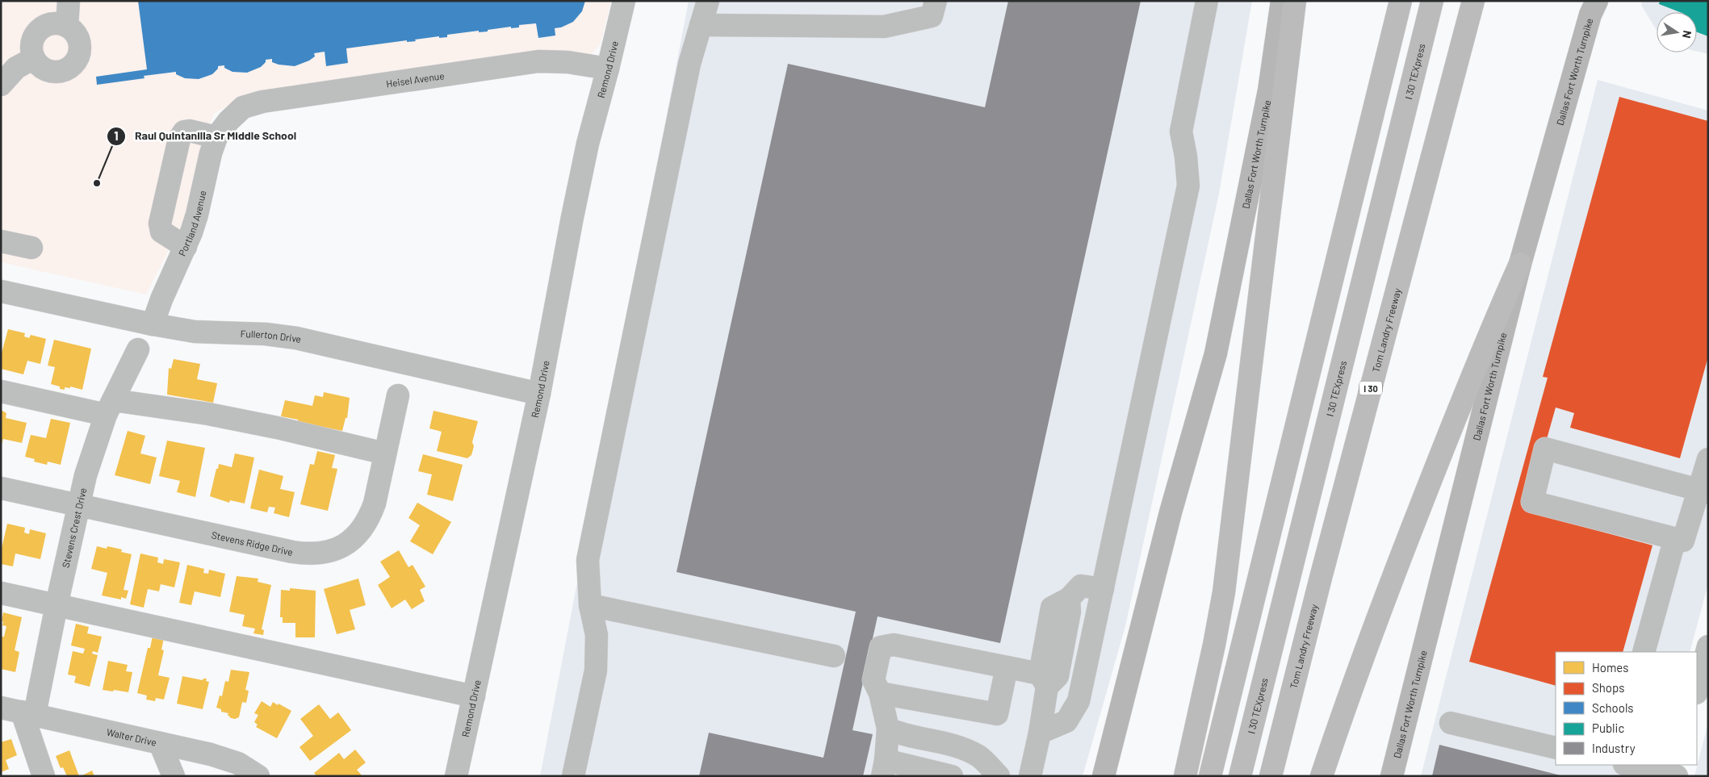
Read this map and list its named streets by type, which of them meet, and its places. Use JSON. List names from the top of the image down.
{
  "streets": {
    "highway": ["I 30 TEXpress", "Tom Landry Freeway", "I 30"],
    "main road": ["Dallas Fort Worth Turnpike"],
    "street": [
      "Remond Drive",
      "Heisel Avenue",
      "Portland Avenue",
      "Fullerton Drive",
      "Stevens Crest Drive",
      "Stevens Ridge Drive",
      "Walter Drive"
    ]
  },
  "crossings": [
    ["Remond Drive", "Heisel Avenue"],
    ["Remond Drive", "Fullerton Drive"],
    ["Heisel Avenue", "Portland Avenue"],
    ["Portland Avenue", "Fullerton Drive"],
    ["Stevens Crest Drive", "Stevens Ridge Drive"],
    ["Stevens Crest Drive", "Walter Drive"]
  ],
  "places": ["Raul Quintanilla Sr Middle School"],
  "legend": [
    "Homes",
    "Shops",
    "Schools",
    "Public",
    "Industry"
  ],
  "north": "right"
}
